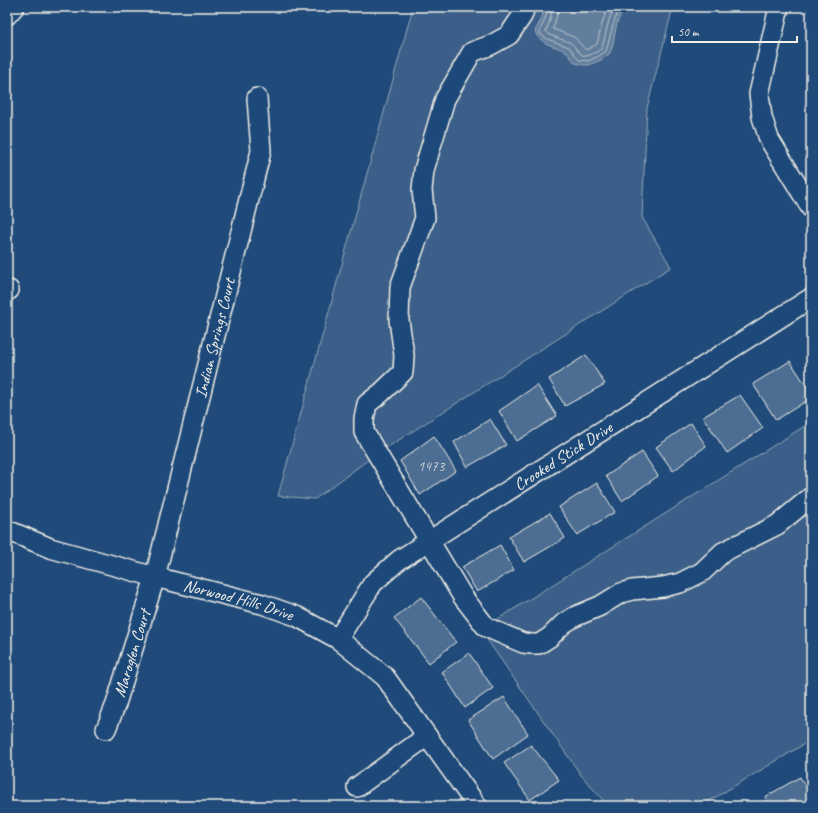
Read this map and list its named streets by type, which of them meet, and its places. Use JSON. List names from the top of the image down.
{
  "streets": {
    "street": [
      "Indian Springs Court",
      "Crooked Stick Drive",
      "Norwood Hills Drive",
      "Maroglen Court"
    ]
  },
  "crossings": [
    ["Indian Springs Court", "Norwood Hills Drive"],
    ["Indian Springs Court", "Maroglen Court"],
    ["Crooked Stick Drive", "Norwood Hills Drive"],
    ["Norwood Hills Drive", "Maroglen Court"]
  ],
  "house_numbers": ["1473"],
  "scale_bar": "50 m"
}
